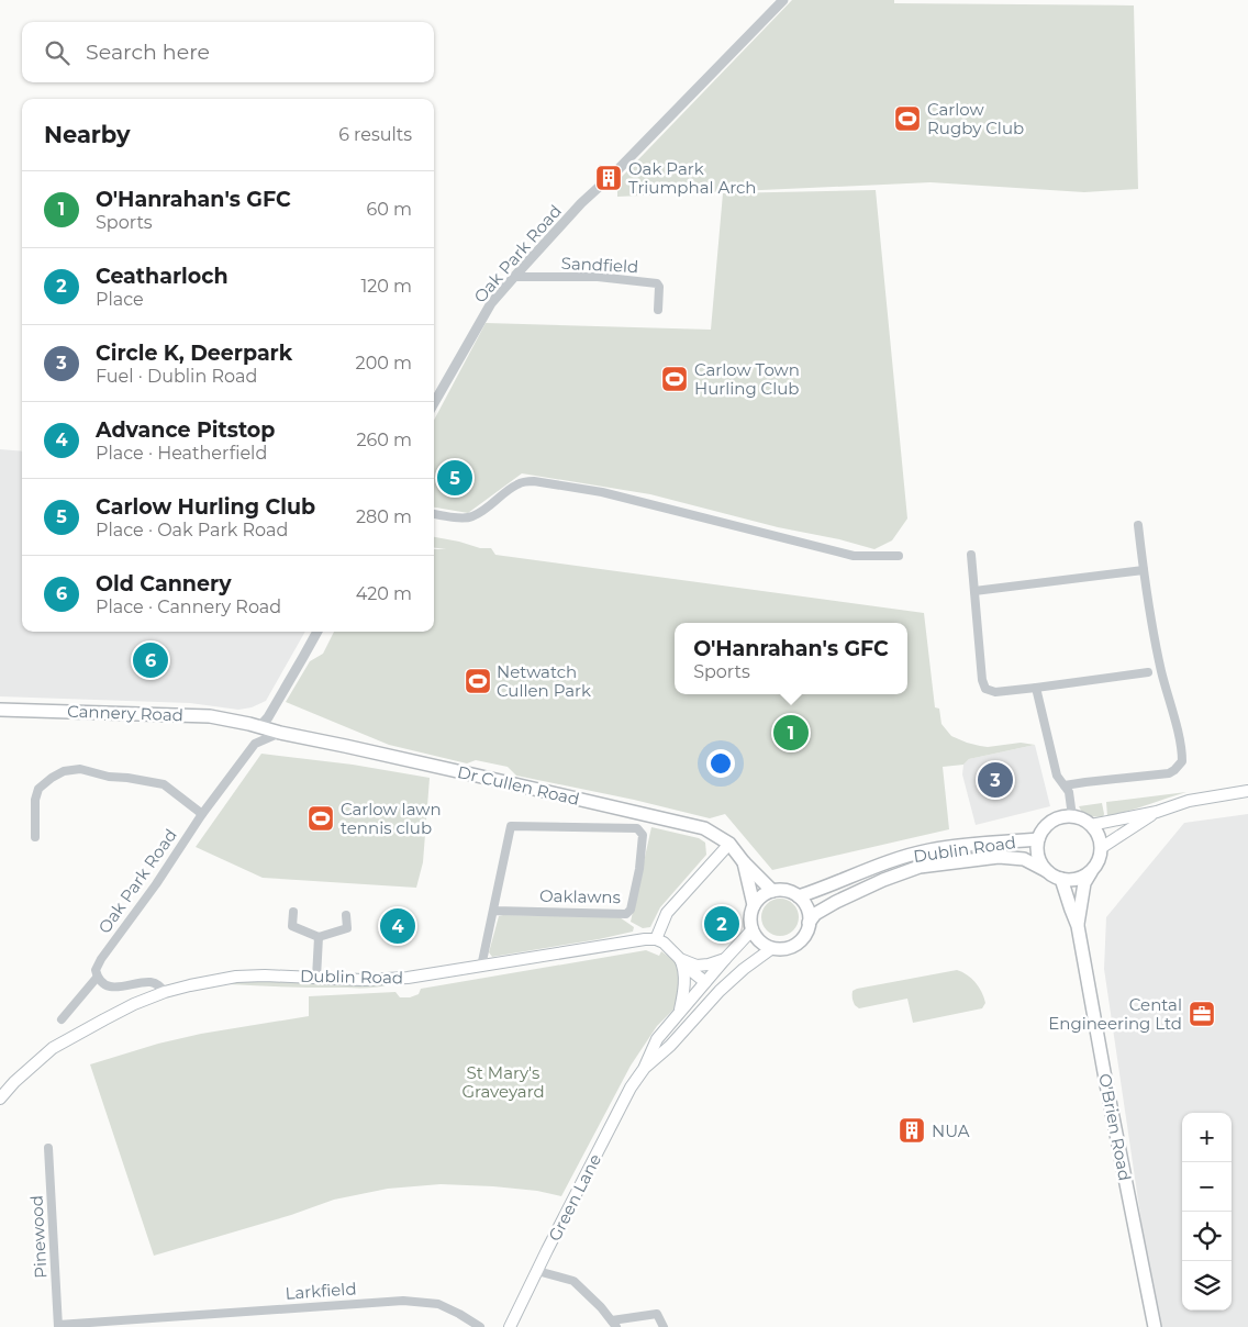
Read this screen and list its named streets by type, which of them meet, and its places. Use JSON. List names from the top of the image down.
{
  "streets": {
    "main road": [
      "Cannery Road",
      "Dr Cullen Road",
      "Dublin Road",
      "O'Brien Road",
      "Green Lane"
    ],
    "street": [
      "Oak Park Road",
      "Sandfield",
      "Oaklawns",
      "Pinewood",
      "Larkfield"
    ]
  },
  "crossings": [
    ["Oak Park Road", "Sandfield"],
    ["Cannery Road", "Dr Cullen Road"],
    ["Dr Cullen Road", "Dublin Road"],
    ["Dublin Road", "Oaklawns"],
    ["Dublin Road", "O'Brien Road"],
    ["Pinewood", "Larkfield"]
  ],
  "parks": ["St Mary's Graveyard"],
  "places": {
    "sports": [
      "Carlow Rugby Club",
      "Carlow Town Hurling Club",
      "Netwatch Cullen Park",
      "Carlow lawn tennis club"
    ],
    "building": ["Oak Park Triumphal Arch", "NUA"],
    "office": ["Cental Engineering Ltd"]
  },
  "page": {
    "search": "Search here",
    "heading": ["Nearby", "6 results"],
    "list": [
      {
        "mark": "1",
        "name": "O'Hanrahan's GFC",
        "note": "Sports",
        "value": "60 m"
      },
      {
        "mark": "2",
        "name": "Ceatharloch",
        "note": "Place",
        "value": "120 m"
      },
      {
        "mark": "3",
        "name": "Circle K, Deerpark",
        "note": "Fuel · Dublin Road",
        "value": "200 m"
      },
      {
        "mark": "4",
        "name": "Advance Pitstop",
        "note": "Place · Heatherfield",
        "value": "260 m"
      },
      {
        "mark": "5",
        "name": "Carlow Hurling Club",
        "note": "Place · Oak Park Road",
        "value": "280 m"
      },
      {
        "mark": "6",
        "name": "Old Cannery",
        "note": "Place · Cannery Road",
        "value": "420 m"
      }
    ],
    "pins": [
      "5",
      "6",
      "1",
      "3",
      "2",
      "4"
    ],
    "popup": ["O'Hanrahan's GFC", "Sports"],
    "map_buttons": ["+", "−"]
  }
}
